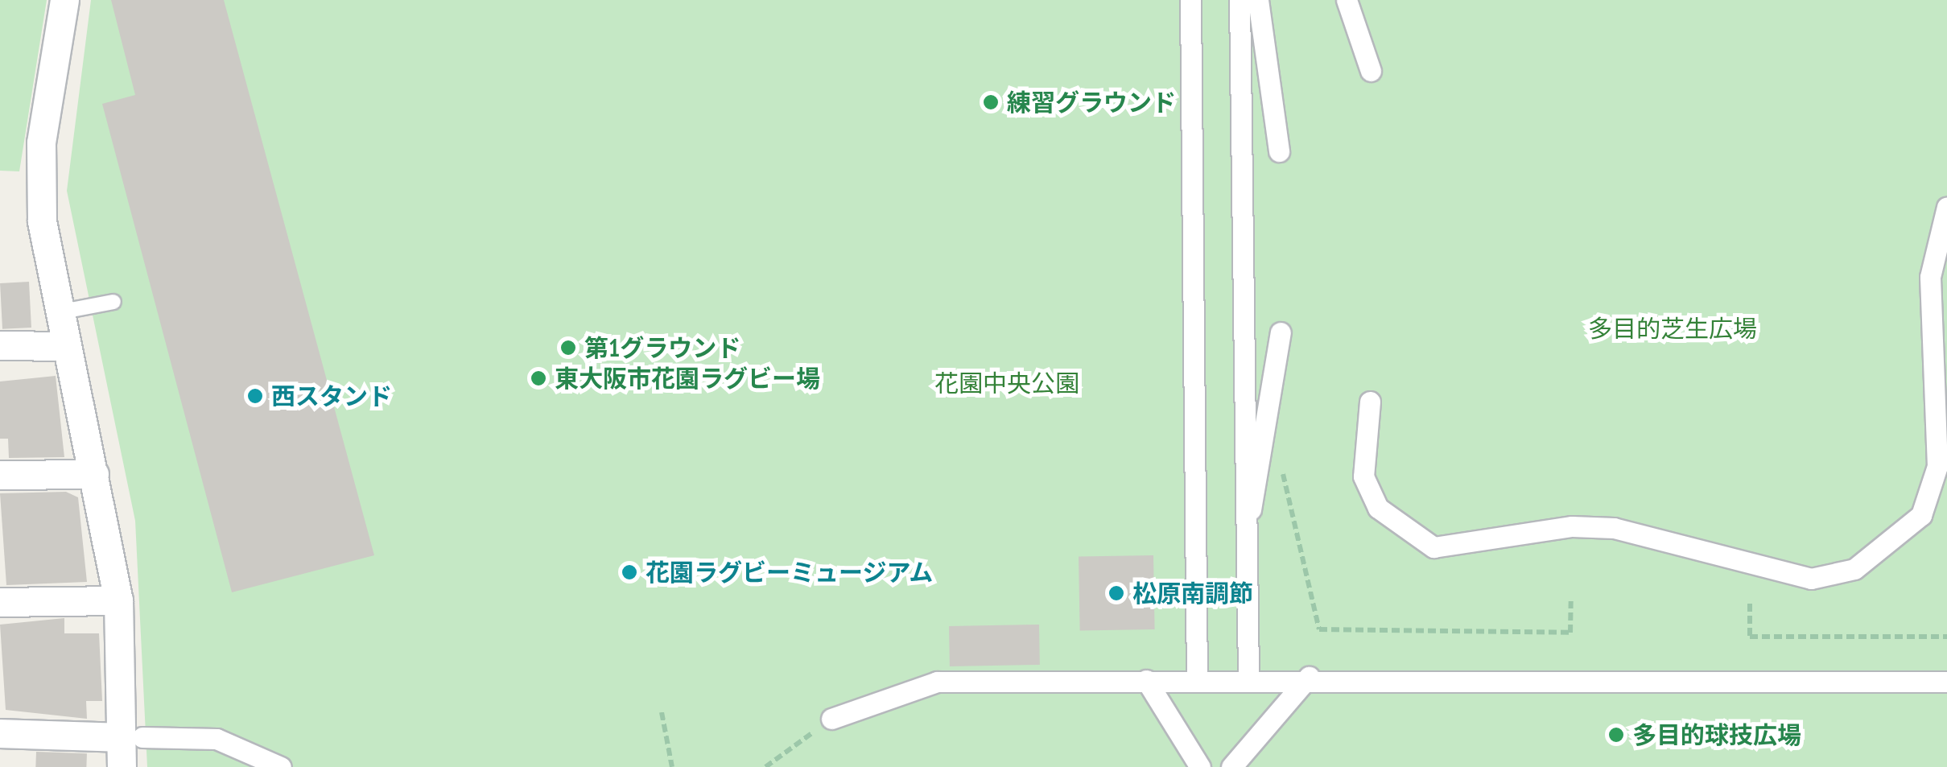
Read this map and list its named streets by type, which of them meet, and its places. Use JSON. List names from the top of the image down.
{
  "parks": ["多目的芝生広場", "花園中央公園"],
  "places": [
    "練習グラウンド",
    "第1グラウンド",
    "東大阪市花園ラグビー場",
    "西スタンド",
    "花園ラグビーミュージアム",
    "松原南調節",
    "多目的球技広場"
  ]
}
